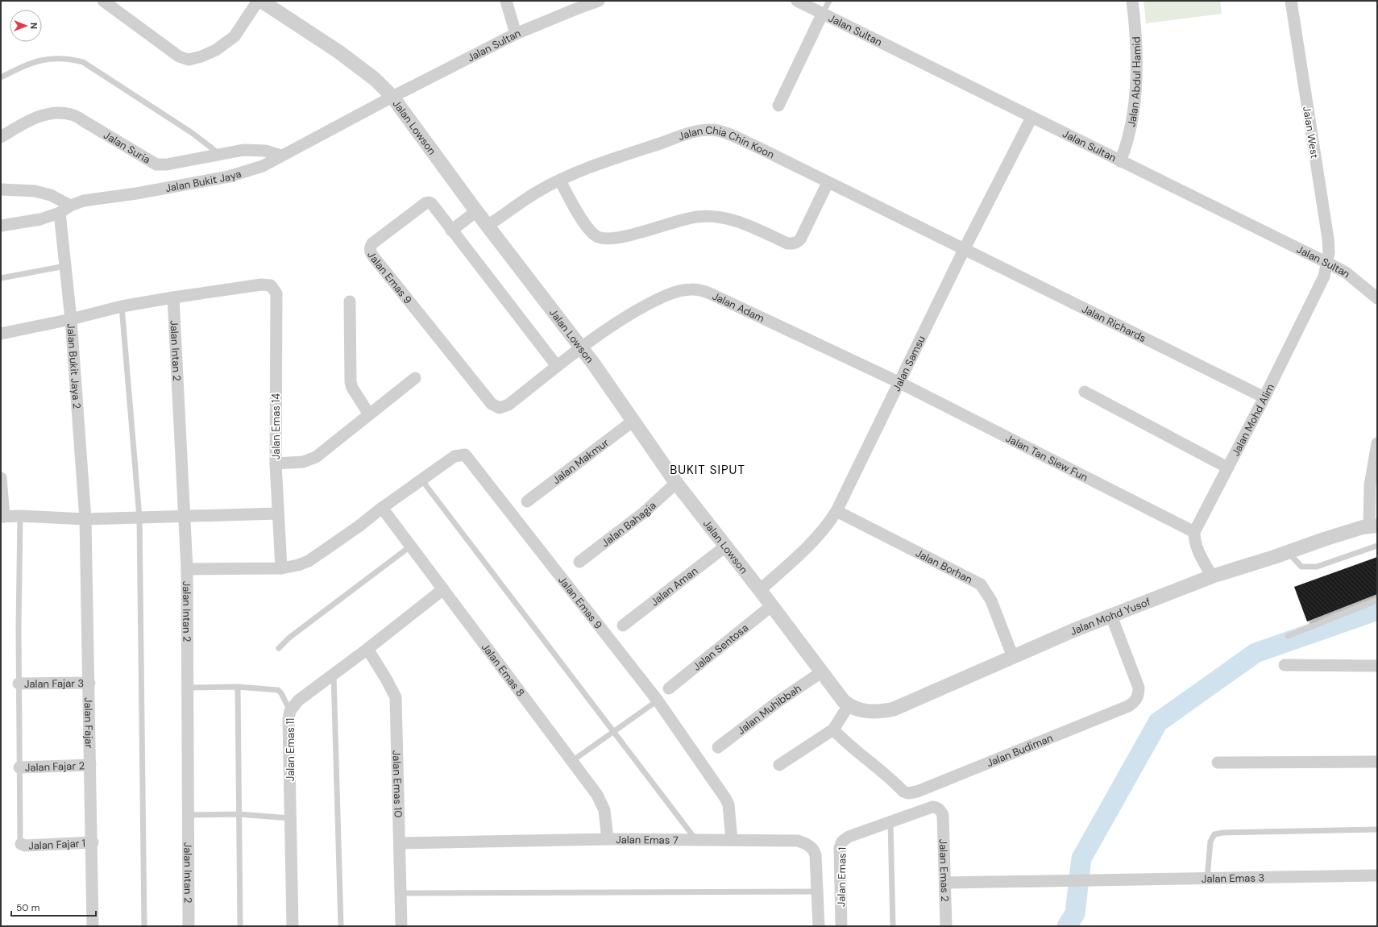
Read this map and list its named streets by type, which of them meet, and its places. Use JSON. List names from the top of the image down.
{
  "streets": {
    "street": [
      "Jalan Sultan",
      "Jalan Abdul Hamid",
      "Jalan Lowson",
      "Jalan West",
      "Jalan Suria",
      "Jalan Chia Chin Koon",
      "Jalan Bukit Jaya",
      "Jalan Emas 9",
      "Jalan Adam",
      "Jalan Richards",
      "Jalan Intan 2",
      "Jalan Samsu",
      "Jalan Bukit Jaya 2",
      "Jalan Mohd Alim",
      "Jalan Emas 14",
      "Jalan Tan Siew Fun",
      "Jalan Makmur",
      "Jalan Bahagia",
      "Jalan Borhan",
      "Jalan Aman",
      "Jalan Mohd Yusof",
      "Jalan Sentosa",
      "Jalan Emas 8",
      "Jalan Fajar 3",
      "Jalan Muhibbah",
      "Jalan Fajar",
      "Jalan Emas 11",
      "Jalan Budiman",
      "Jalan Fajar 2",
      "Jalan Emas 10",
      "Jalan Emas 7",
      "Jalan Fajar 1",
      "Jalan Emas 2",
      "Jalan Emas 1",
      "Jalan Emas 3"
    ]
  },
  "crossings": [
    ["Jalan Sultan", "Jalan Abdul Hamid"],
    ["Jalan Sultan", "Jalan Lowson"],
    ["Jalan Sultan", "Jalan West"],
    ["Jalan Sultan", "Jalan Bukit Jaya"],
    ["Jalan Sultan", "Jalan Samsu"],
    ["Jalan Sultan", "Jalan Mohd Alim"],
    ["Jalan Lowson", "Jalan Chia Chin Koon"],
    ["Jalan Lowson", "Jalan Bukit Jaya"],
    ["Jalan Lowson", "Jalan Emas 9"],
    ["Jalan Lowson", "Jalan Adam"],
    ["Jalan Lowson", "Jalan Samsu"],
    ["Jalan Lowson", "Jalan Makmur"],
    ["Jalan Lowson", "Jalan Bahagia"],
    ["Jalan Lowson", "Jalan Aman"],
    ["Jalan Lowson", "Jalan Mohd Yusof"],
    ["Jalan Lowson", "Jalan Sentosa"],
    ["Jalan Lowson", "Jalan Muhibbah"],
    ["Jalan West", "Jalan Mohd Alim"],
    ["Jalan Suria", "Jalan Bukit Jaya"],
    ["Jalan Chia Chin Koon", "Jalan Richards"],
    ["Jalan Chia Chin Koon", "Jalan Samsu"],
    ["Jalan Bukit Jaya", "Jalan Bukit Jaya 2"],
    ["Jalan Emas 9", "Jalan Adam"],
    ["Jalan Emas 9", "Jalan Intan 2"],
    ["Jalan Emas 9", "Jalan Emas 14"],
    ["Jalan Emas 9", "Jalan Emas 8"],
    ["Jalan Emas 9", "Jalan Emas 7"],
    ["Jalan Adam", "Jalan Samsu"],
    ["Jalan Adam", "Jalan Tan Siew Fun"],
    ["Jalan Richards", "Jalan Samsu"],
    ["Jalan Richards", "Jalan Mohd Alim"],
    ["Jalan Intan 2", "Jalan Emas 14"],
    ["Jalan Samsu", "Jalan Tan Siew Fun"],
    ["Jalan Samsu", "Jalan Borhan"],
    ["Jalan Bukit Jaya 2", "Jalan Fajar"],
    ["Jalan Mohd Alim", "Jalan Tan Siew Fun"],
    ["Jalan Borhan", "Jalan Mohd Yusof"],
    ["Jalan Mohd Yusof", "Jalan Budiman"],
    ["Jalan Emas 8", "Jalan Emas 11"],
    ["Jalan Emas 8", "Jalan Emas 7"],
    ["Jalan Fajar 3", "Jalan Fajar"],
    ["Jalan Fajar", "Jalan Fajar 2"],
    ["Jalan Fajar", "Jalan Fajar 1"],
    ["Jalan Emas 11", "Jalan Emas 10"],
    ["Jalan Emas 10", "Jalan Emas 7"],
    ["Jalan Emas 2", "Jalan Emas 1"],
    ["Jalan Emas 2", "Jalan Emas 3"]
  ],
  "districts": ["BUKIT SIPUT"],
  "scale_bar": "50 m",
  "north": "right"
}
